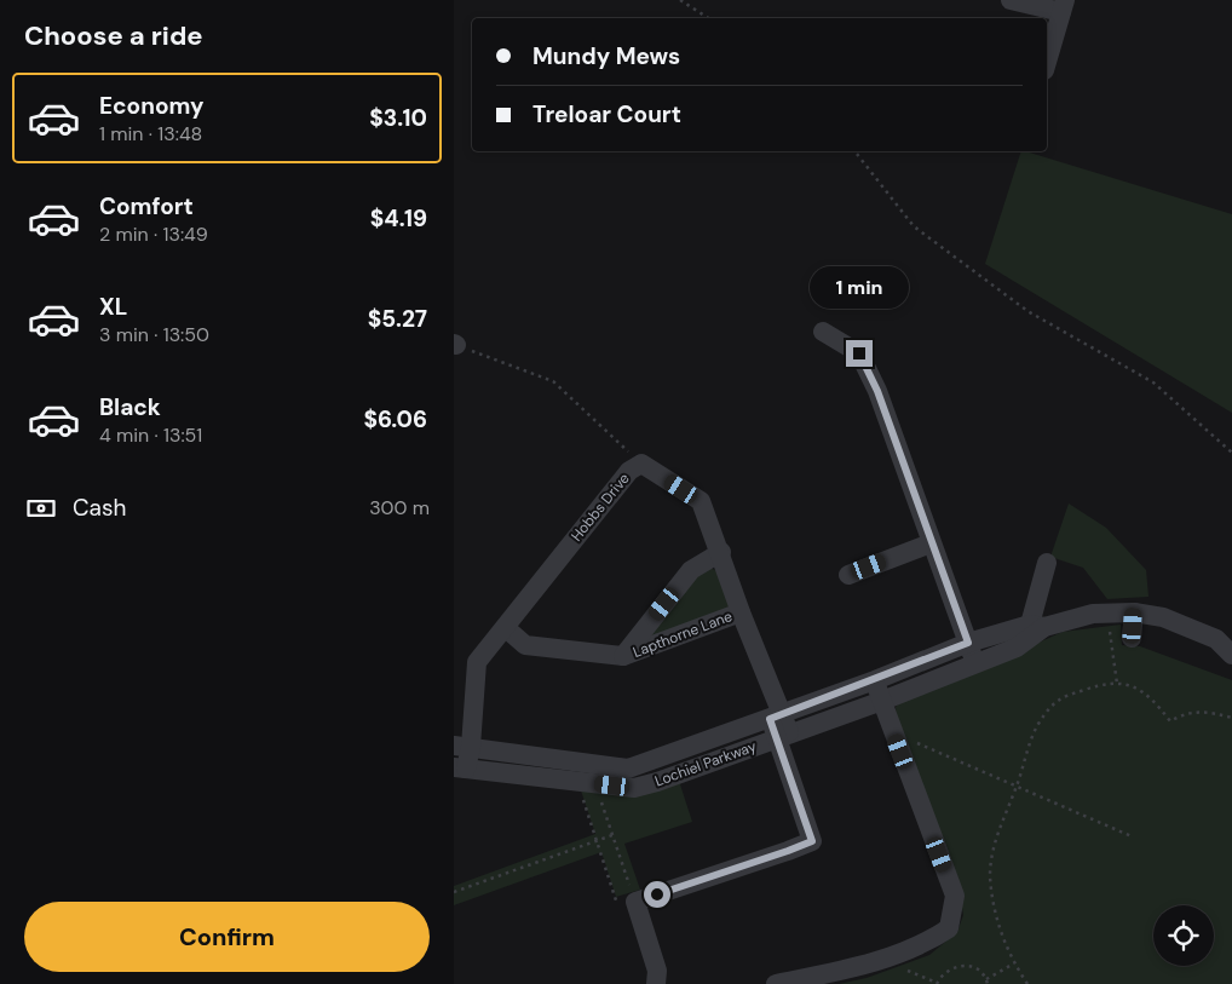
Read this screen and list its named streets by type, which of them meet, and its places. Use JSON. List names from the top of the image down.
{
  "streets": {
    "street": ["Hobbs Drive", "Lapthorne Lane", "Lochiel Parkway"]
  },
  "crossings": [
    ["Hobbs Drive", "Lapthorne Lane"],
    ["Hobbs Drive", "Lochiel Parkway"]
  ],
  "page": {
    "heading": "Choose a ride",
    "banner": ["Mundy Mews", "Treloar Court"],
    "list": [
      {
        "name": "Economy",
        "note": "1 min · 13:48",
        "value": "$3.10"
      },
      {
        "name": "Comfort",
        "note": "2 min · 13:49",
        "value": "$4.19"
      },
      {
        "name": "XL",
        "note": "3 min · 13:50",
        "value": "$5.27"
      },
      {
        "name": "Black",
        "note": "4 min · 13:51",
        "value": "$6.06"
      }
    ],
    "bubble": "1 min",
    "pay": ["Cash", "300 m"],
    "buttons": "Confirm"
  }
}
